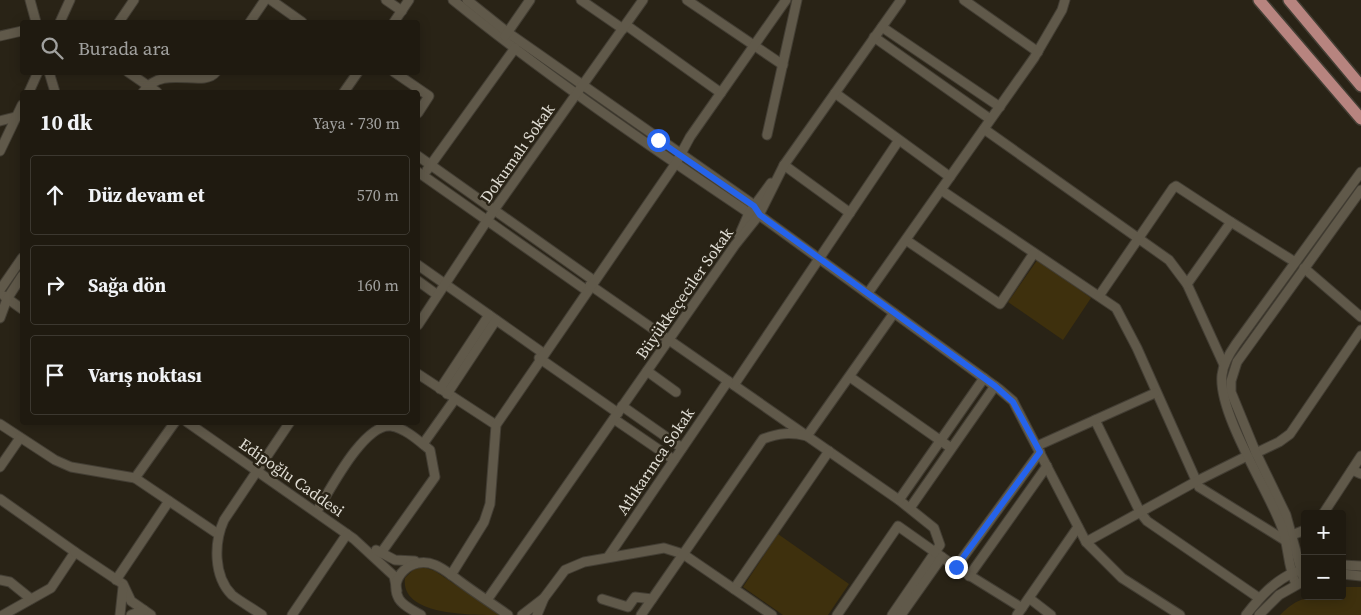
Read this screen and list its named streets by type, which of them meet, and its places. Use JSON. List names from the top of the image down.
{
  "streets": {
    "street": [
      "Dokumalı Sokak",
      "Büyükkeçeciler Sokak",
      "Atlıkarınca Sokak",
      "Edipoğlu Caddesi"
    ]
  },
  "page": {
    "search": "Burada ara",
    "heading": ["10 dk", "Yaya · 730 m"],
    "list": [
      ["Düz devam et", "570 m"],
      ["Sağa dön", "160 m"],
      "Varış noktası"
    ],
    "map_buttons": ["+", "−"]
  }
}
